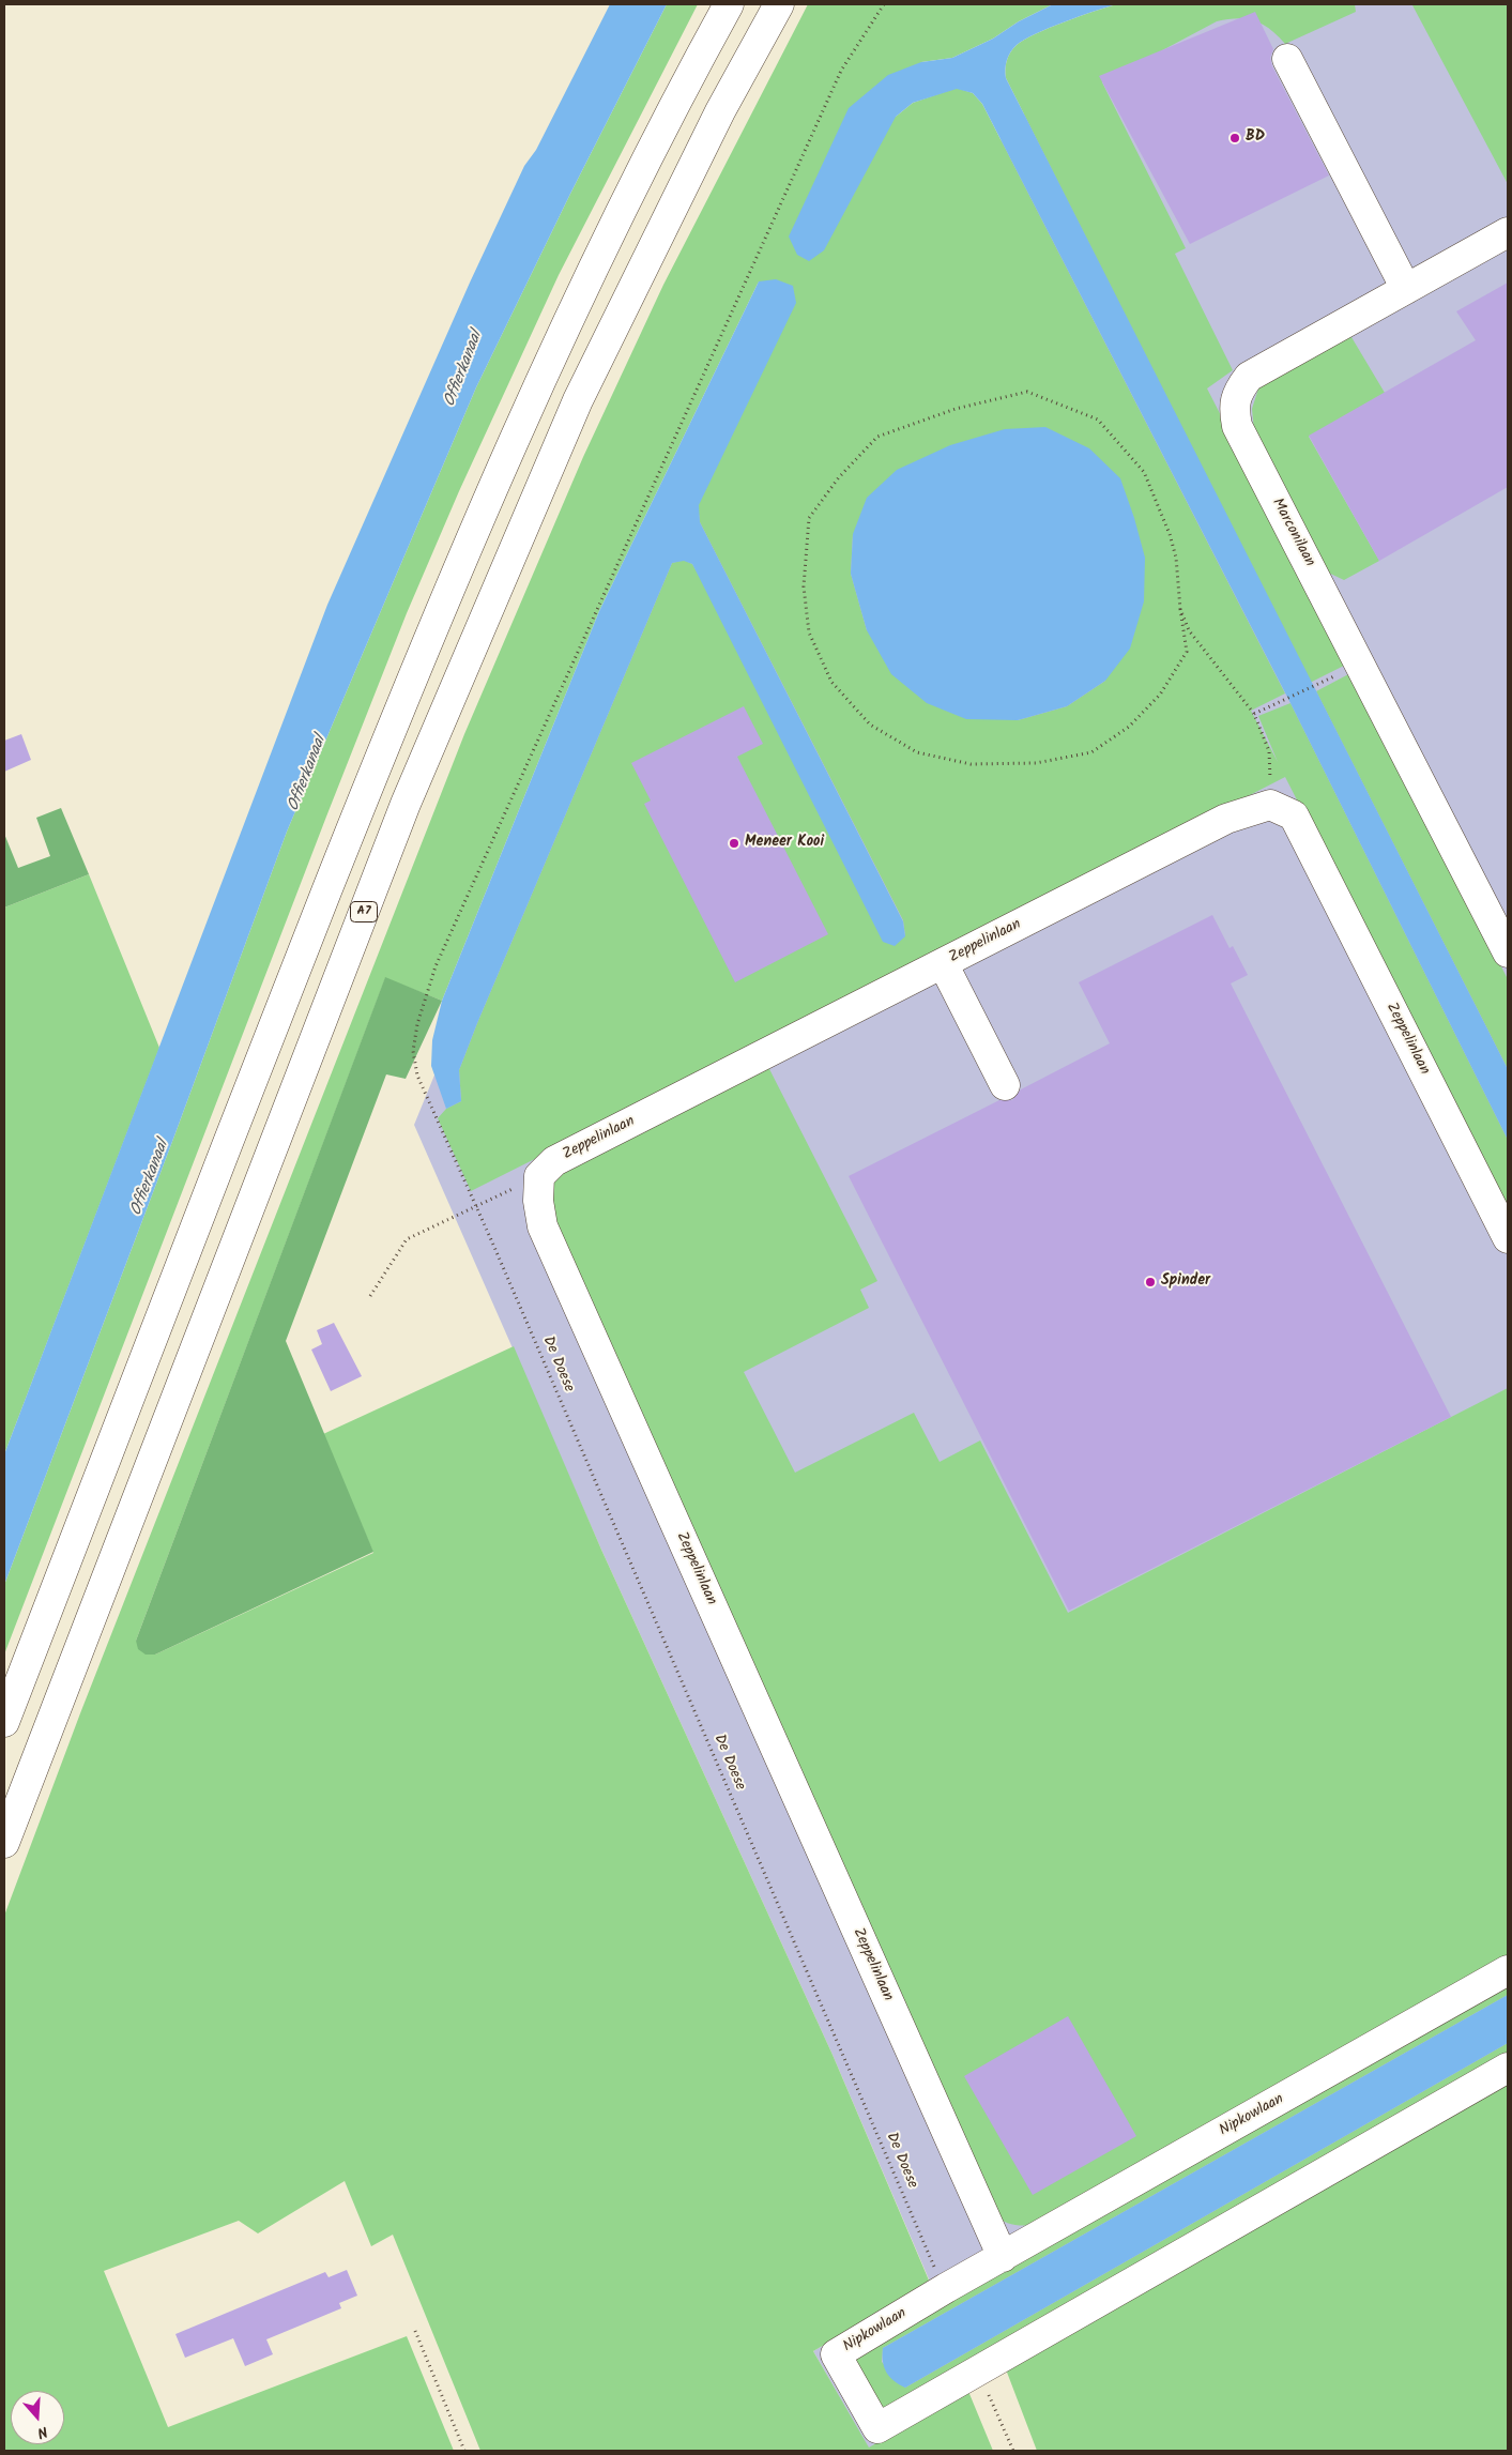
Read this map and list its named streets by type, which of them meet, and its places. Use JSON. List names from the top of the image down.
{
  "streets": {
    "main road": [
      "Marconilaan",
      "A7",
      "Zeppelinlaan",
      "Nipkowlaan"
    ],
    "path": ["De Doese"]
  },
  "crossings": [
    ["Zeppelinlaan", "Nipkowlaan"],
    ["De Doese", "Nipkowlaan"]
  ],
  "water": ["Offierkanaal"],
  "places": ["BD", "Meneer Kooi", "Spinder"],
  "north": "bottom"
}
